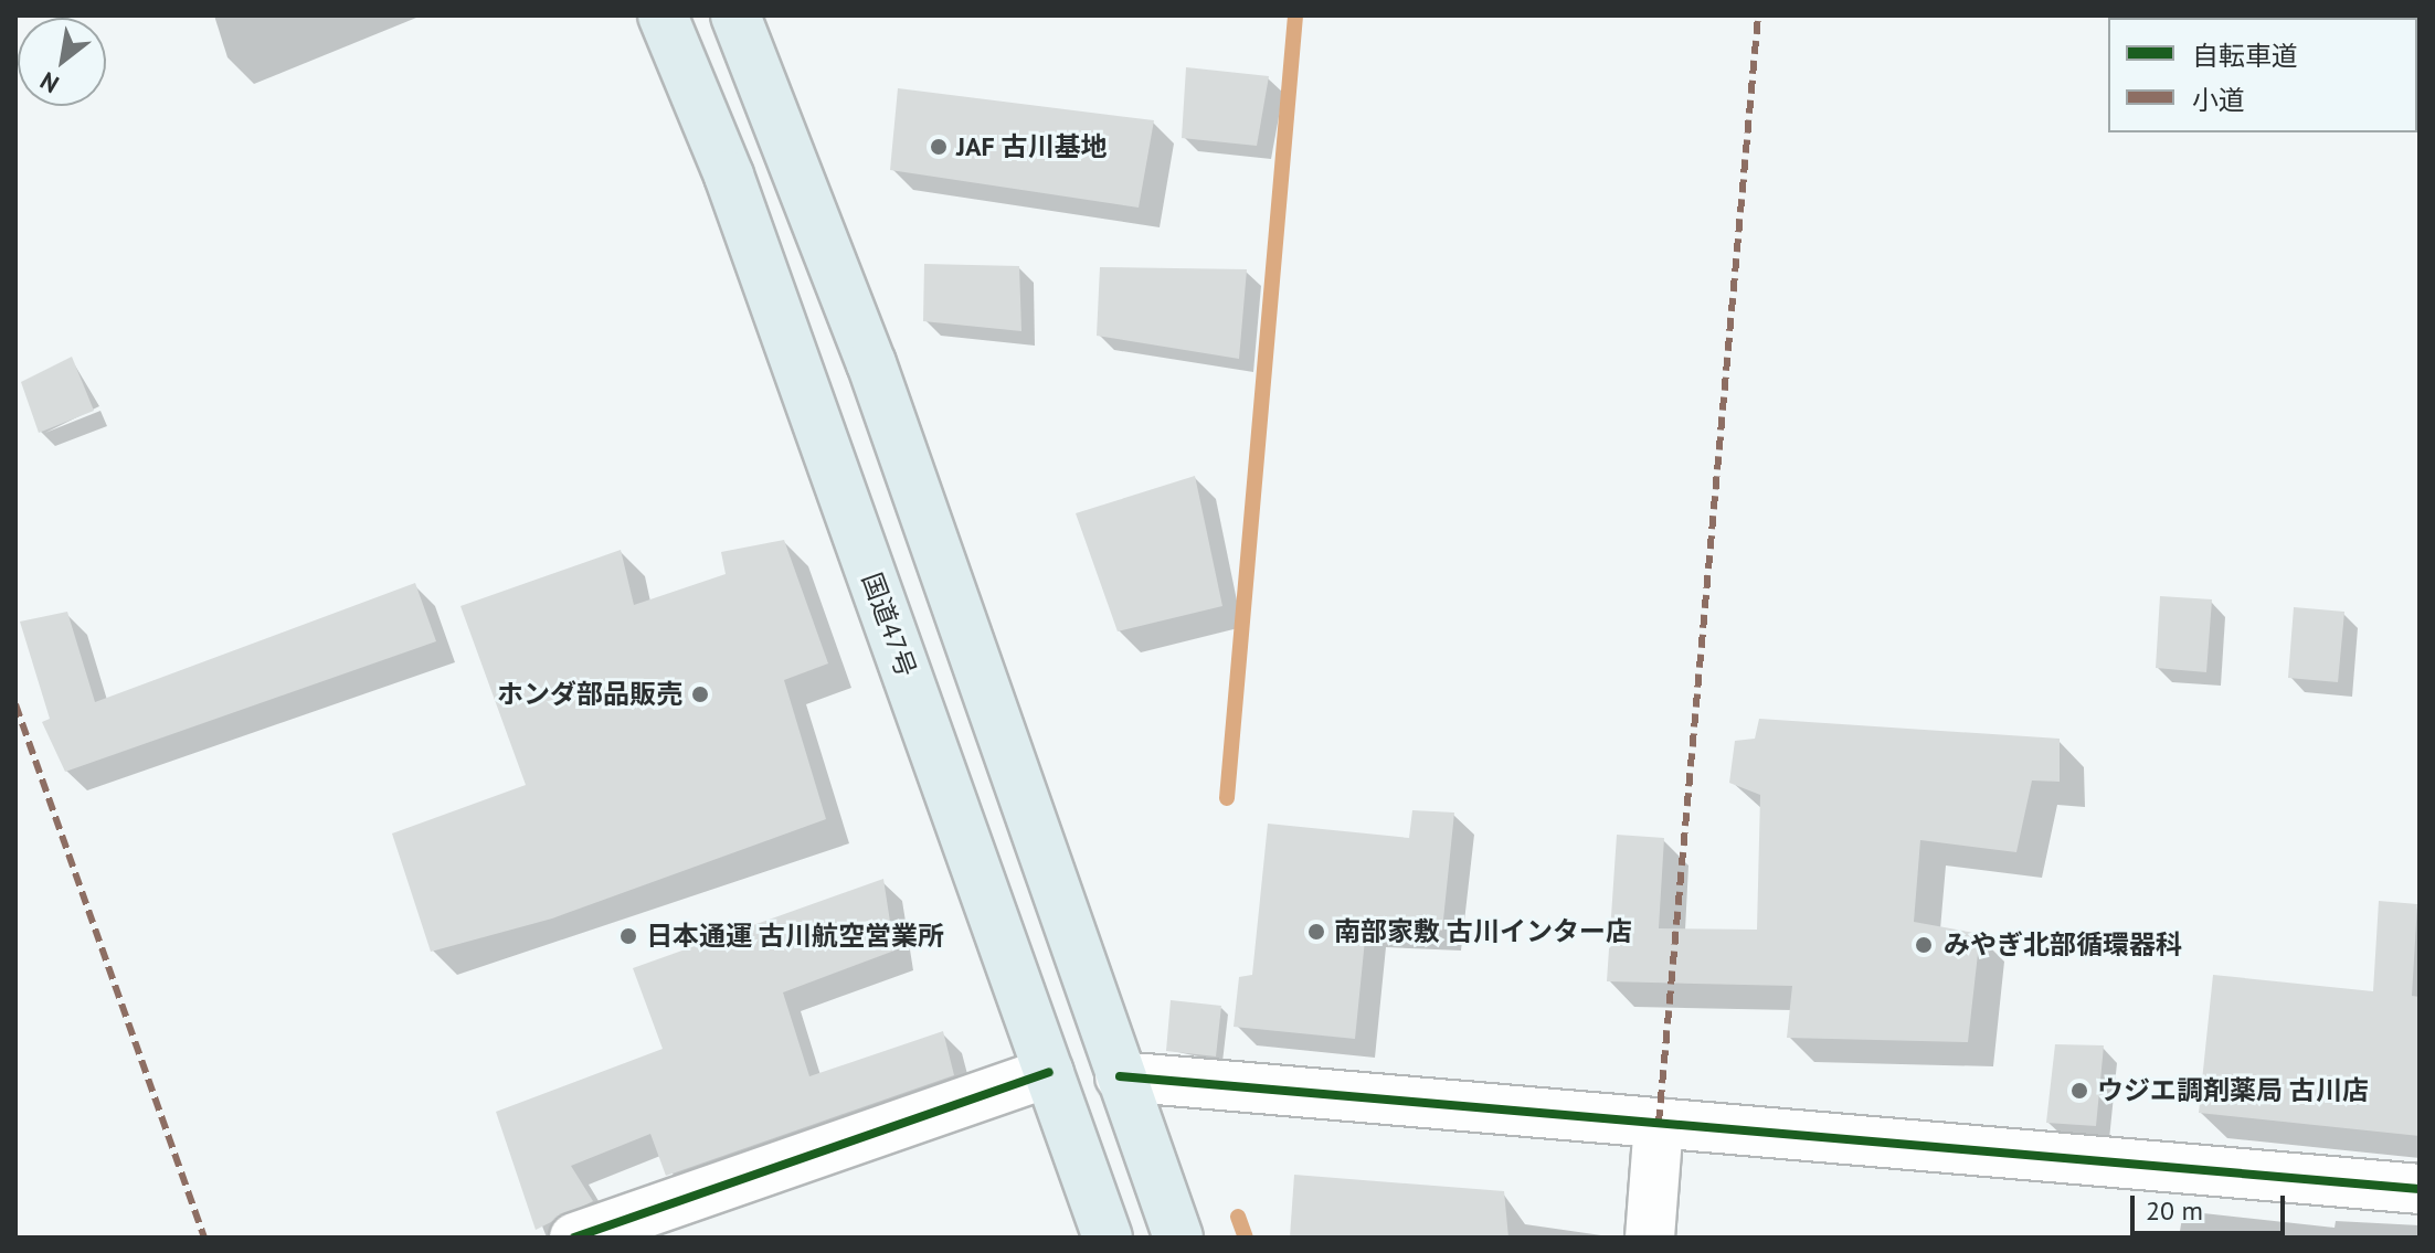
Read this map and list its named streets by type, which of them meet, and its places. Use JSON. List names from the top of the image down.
{
  "streets": {
    "highway": ["国道47号"]
  },
  "places": [
    "JAF 古川基地",
    "ホンダ部品販売",
    "南部家敷 古川インター店",
    "日本通運 古川航空営業所",
    "みやぎ北部循環器科",
    "ウジエ調剤薬局 古川店"
  ],
  "legend": ["自転車道", "小道"],
  "scale_bar": "20 m",
  "north": "bottom left"
}
